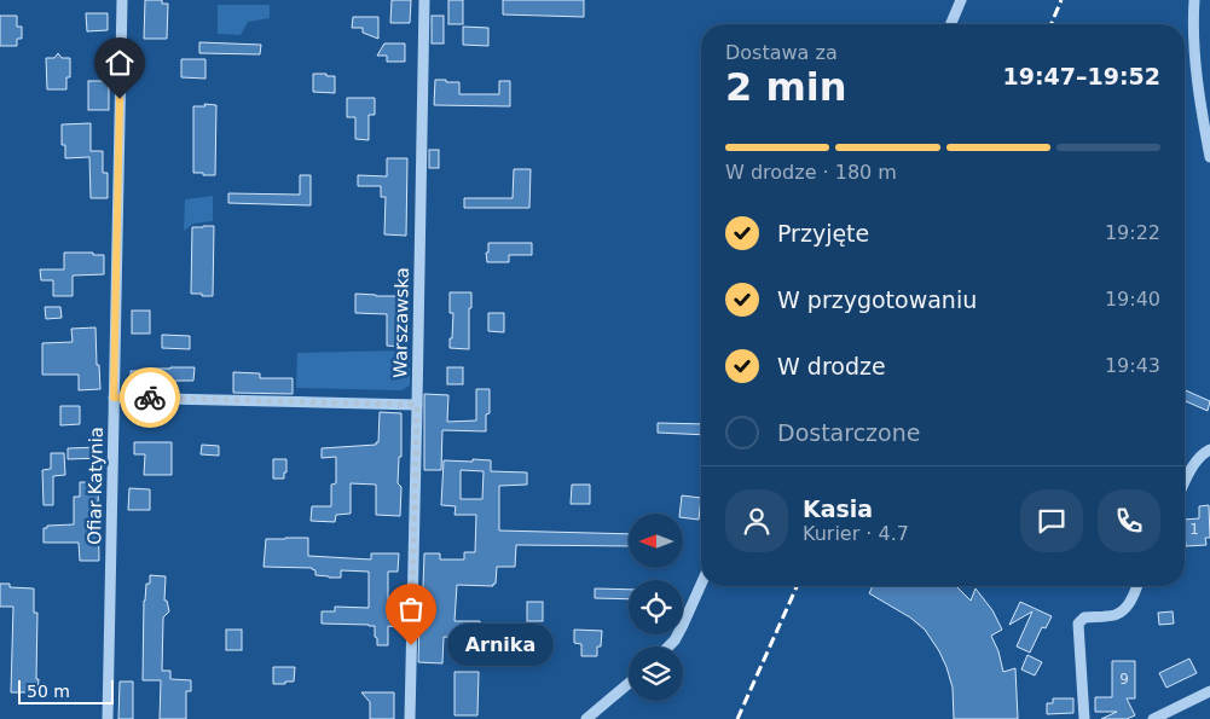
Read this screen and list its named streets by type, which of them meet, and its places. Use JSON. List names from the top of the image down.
{
  "streets": {
    "street": ["Warszawska", "Ofiar Katynia"]
  },
  "places": ["Arnika"],
  "house_numbers": ["1", "9"],
  "scale_bar": "50 m",
  "north": "left",
  "page": {
    "heading": ["2 min", "Dostawa za", "19:47–19:52"],
    "panel": ["Kasia", "Kurier · 4.7"],
    "bar": "W drodze · 180 m",
    "list": [
      ["Przyjęte", "19:22"],
      ["W przygotowaniu", "19:40"],
      ["W drodze", "19:43"],
      "Dostarczone"
    ],
    "bubble": "Arnika",
    "scale": "50 m"
  }
}
